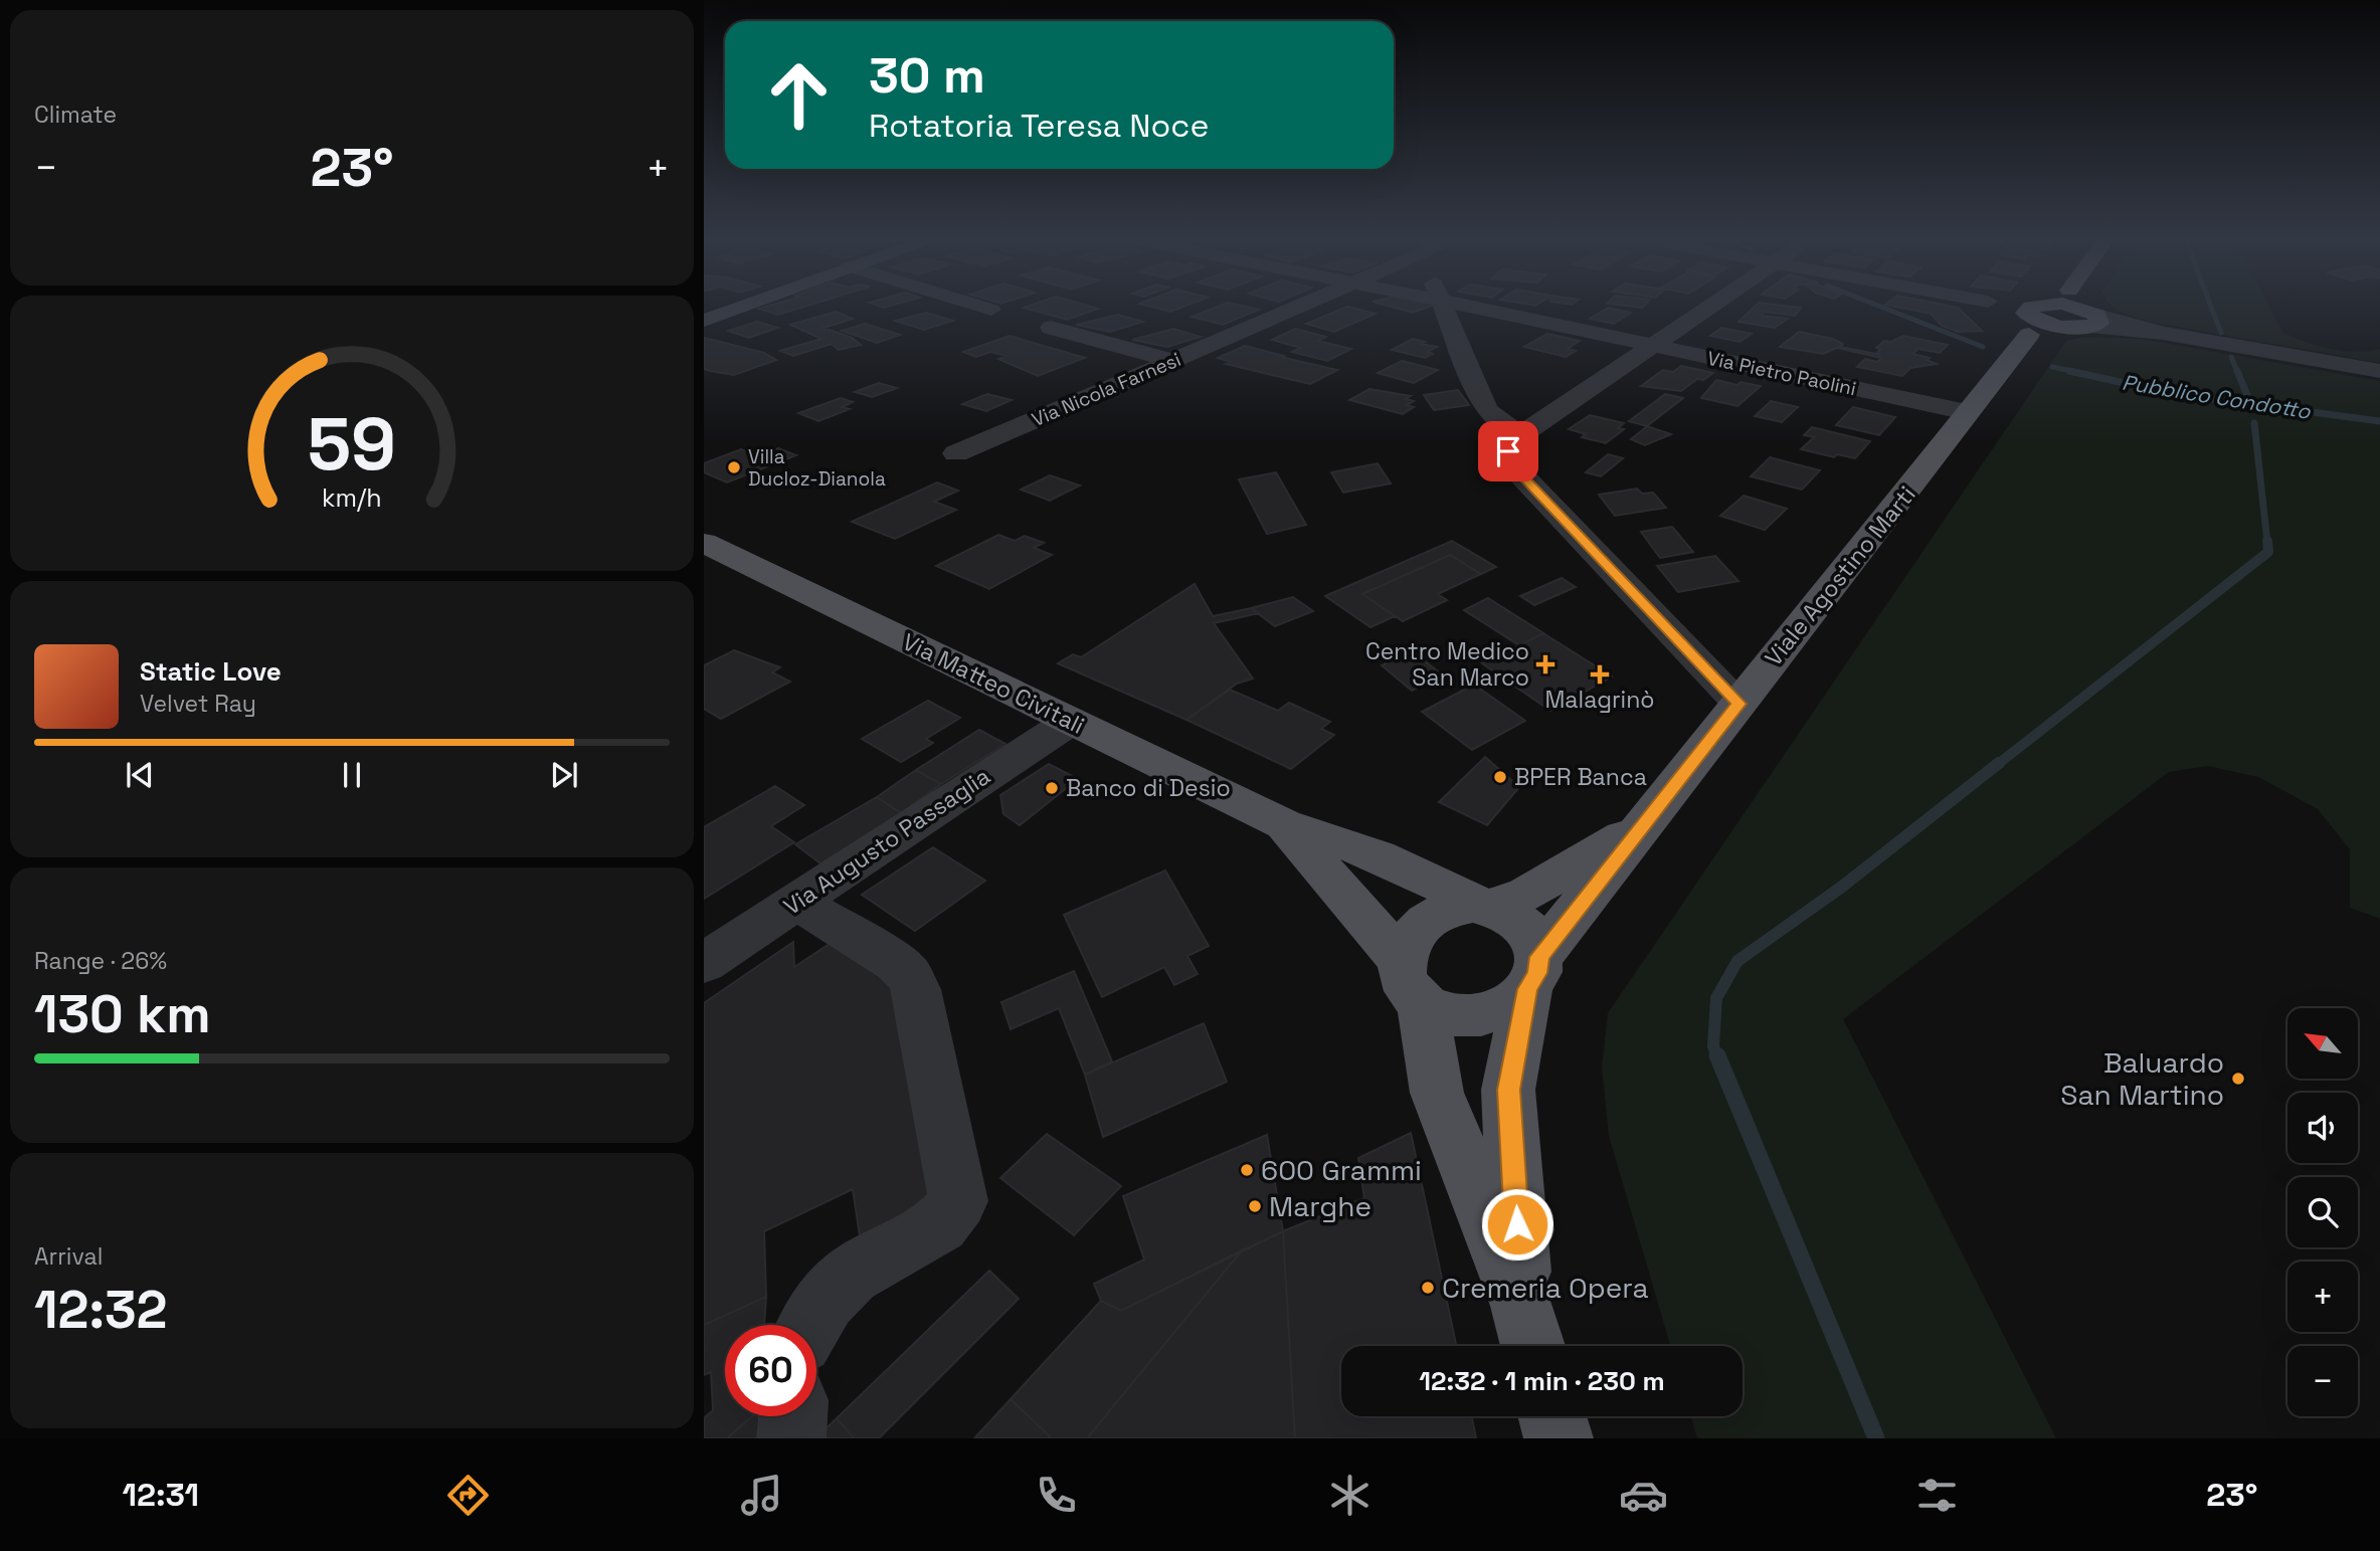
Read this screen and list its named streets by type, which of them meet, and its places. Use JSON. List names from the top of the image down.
{
  "streets": {
    "main road": ["Viale Agostino Marti", "Via Matteo Civitali"],
    "street": ["Via Pietro Paolini", "Via Nicola Farnesi", "Via Augusto Passaglia"]
  },
  "crossings": [
    ["Via Pietro Paolini", "Viale Agostino Marti"],
    ["Viale Agostino Marti", "Via Matteo Civitali"],
    ["Via Matteo Civitali", "Via Augusto Passaglia"]
  ],
  "water": ["Pubblico Condotto"],
  "places": {
    "other": [
      "Villa Ducloz-Dianola",
      "BPER Banca",
      "Banco di Desio",
      "Baluardo San Martino",
      "600 Grammi",
      "Marghe",
      "Cremeria Opera"
    ],
    "health": ["Centro Medico San Marco", "Malagrinò"]
  },
  "north": "top left",
  "page": {
    "tile": [
      "Climate",
      ["Range · 26%", "130 km"],
      ["Arrival", "12:32"]
    ],
    "turn": ["30 m", "Rotatoria Teresa Noce"],
    "heat": ["−", "23°", "+"],
    "song": ["Static Love", "Velvet Ray"],
    "map_buttons": ["+", "−"],
    "limit": "60",
    "trip": "12:32 · 1 min · 230 m",
    "tabs": ["12:31", "23°"],
    "gauge": ["59", "km/h"]
  }
}
